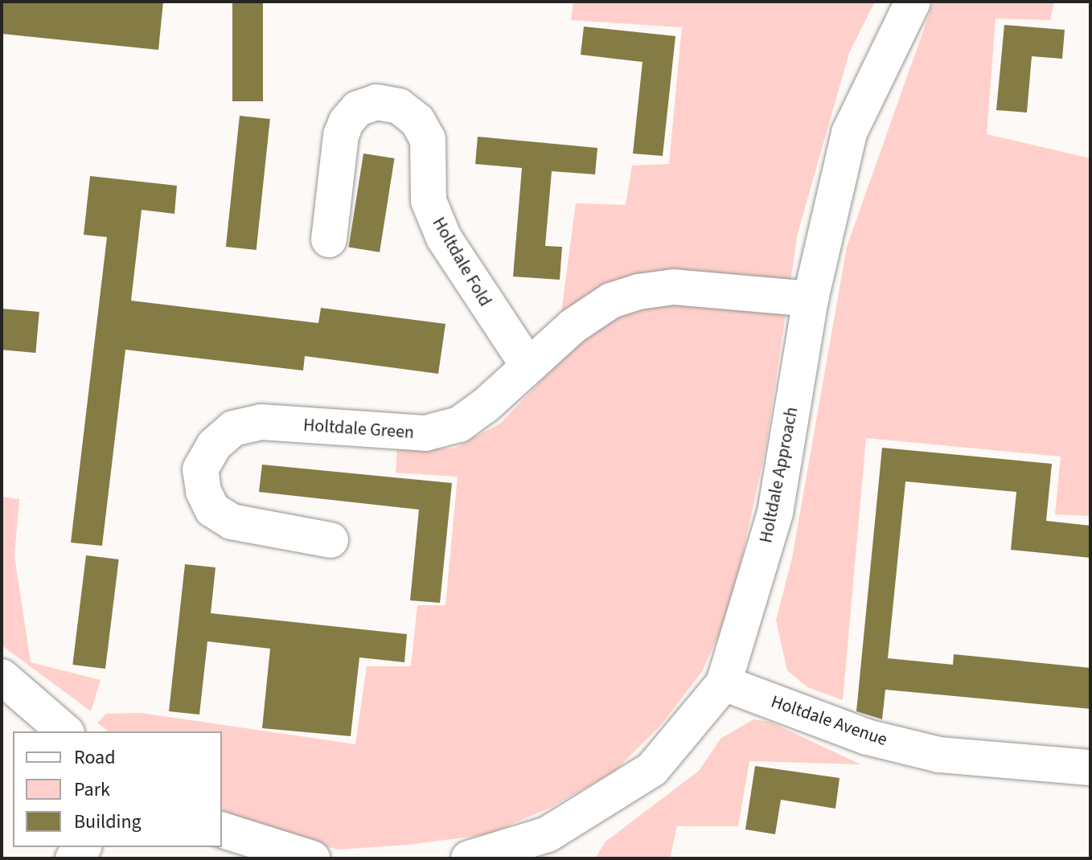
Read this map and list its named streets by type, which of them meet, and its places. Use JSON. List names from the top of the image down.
{
  "streets": {
    "street": [
      "Holtdale Fold",
      "Holtdale Green",
      "Holtdale Approach",
      "Holtdale Avenue"
    ]
  },
  "crossings": [
    ["Holtdale Fold", "Holtdale Green"],
    ["Holtdale Green", "Holtdale Approach"],
    ["Holtdale Approach", "Holtdale Avenue"]
  ],
  "legend": ["Road", "Park", "Building"]
}
